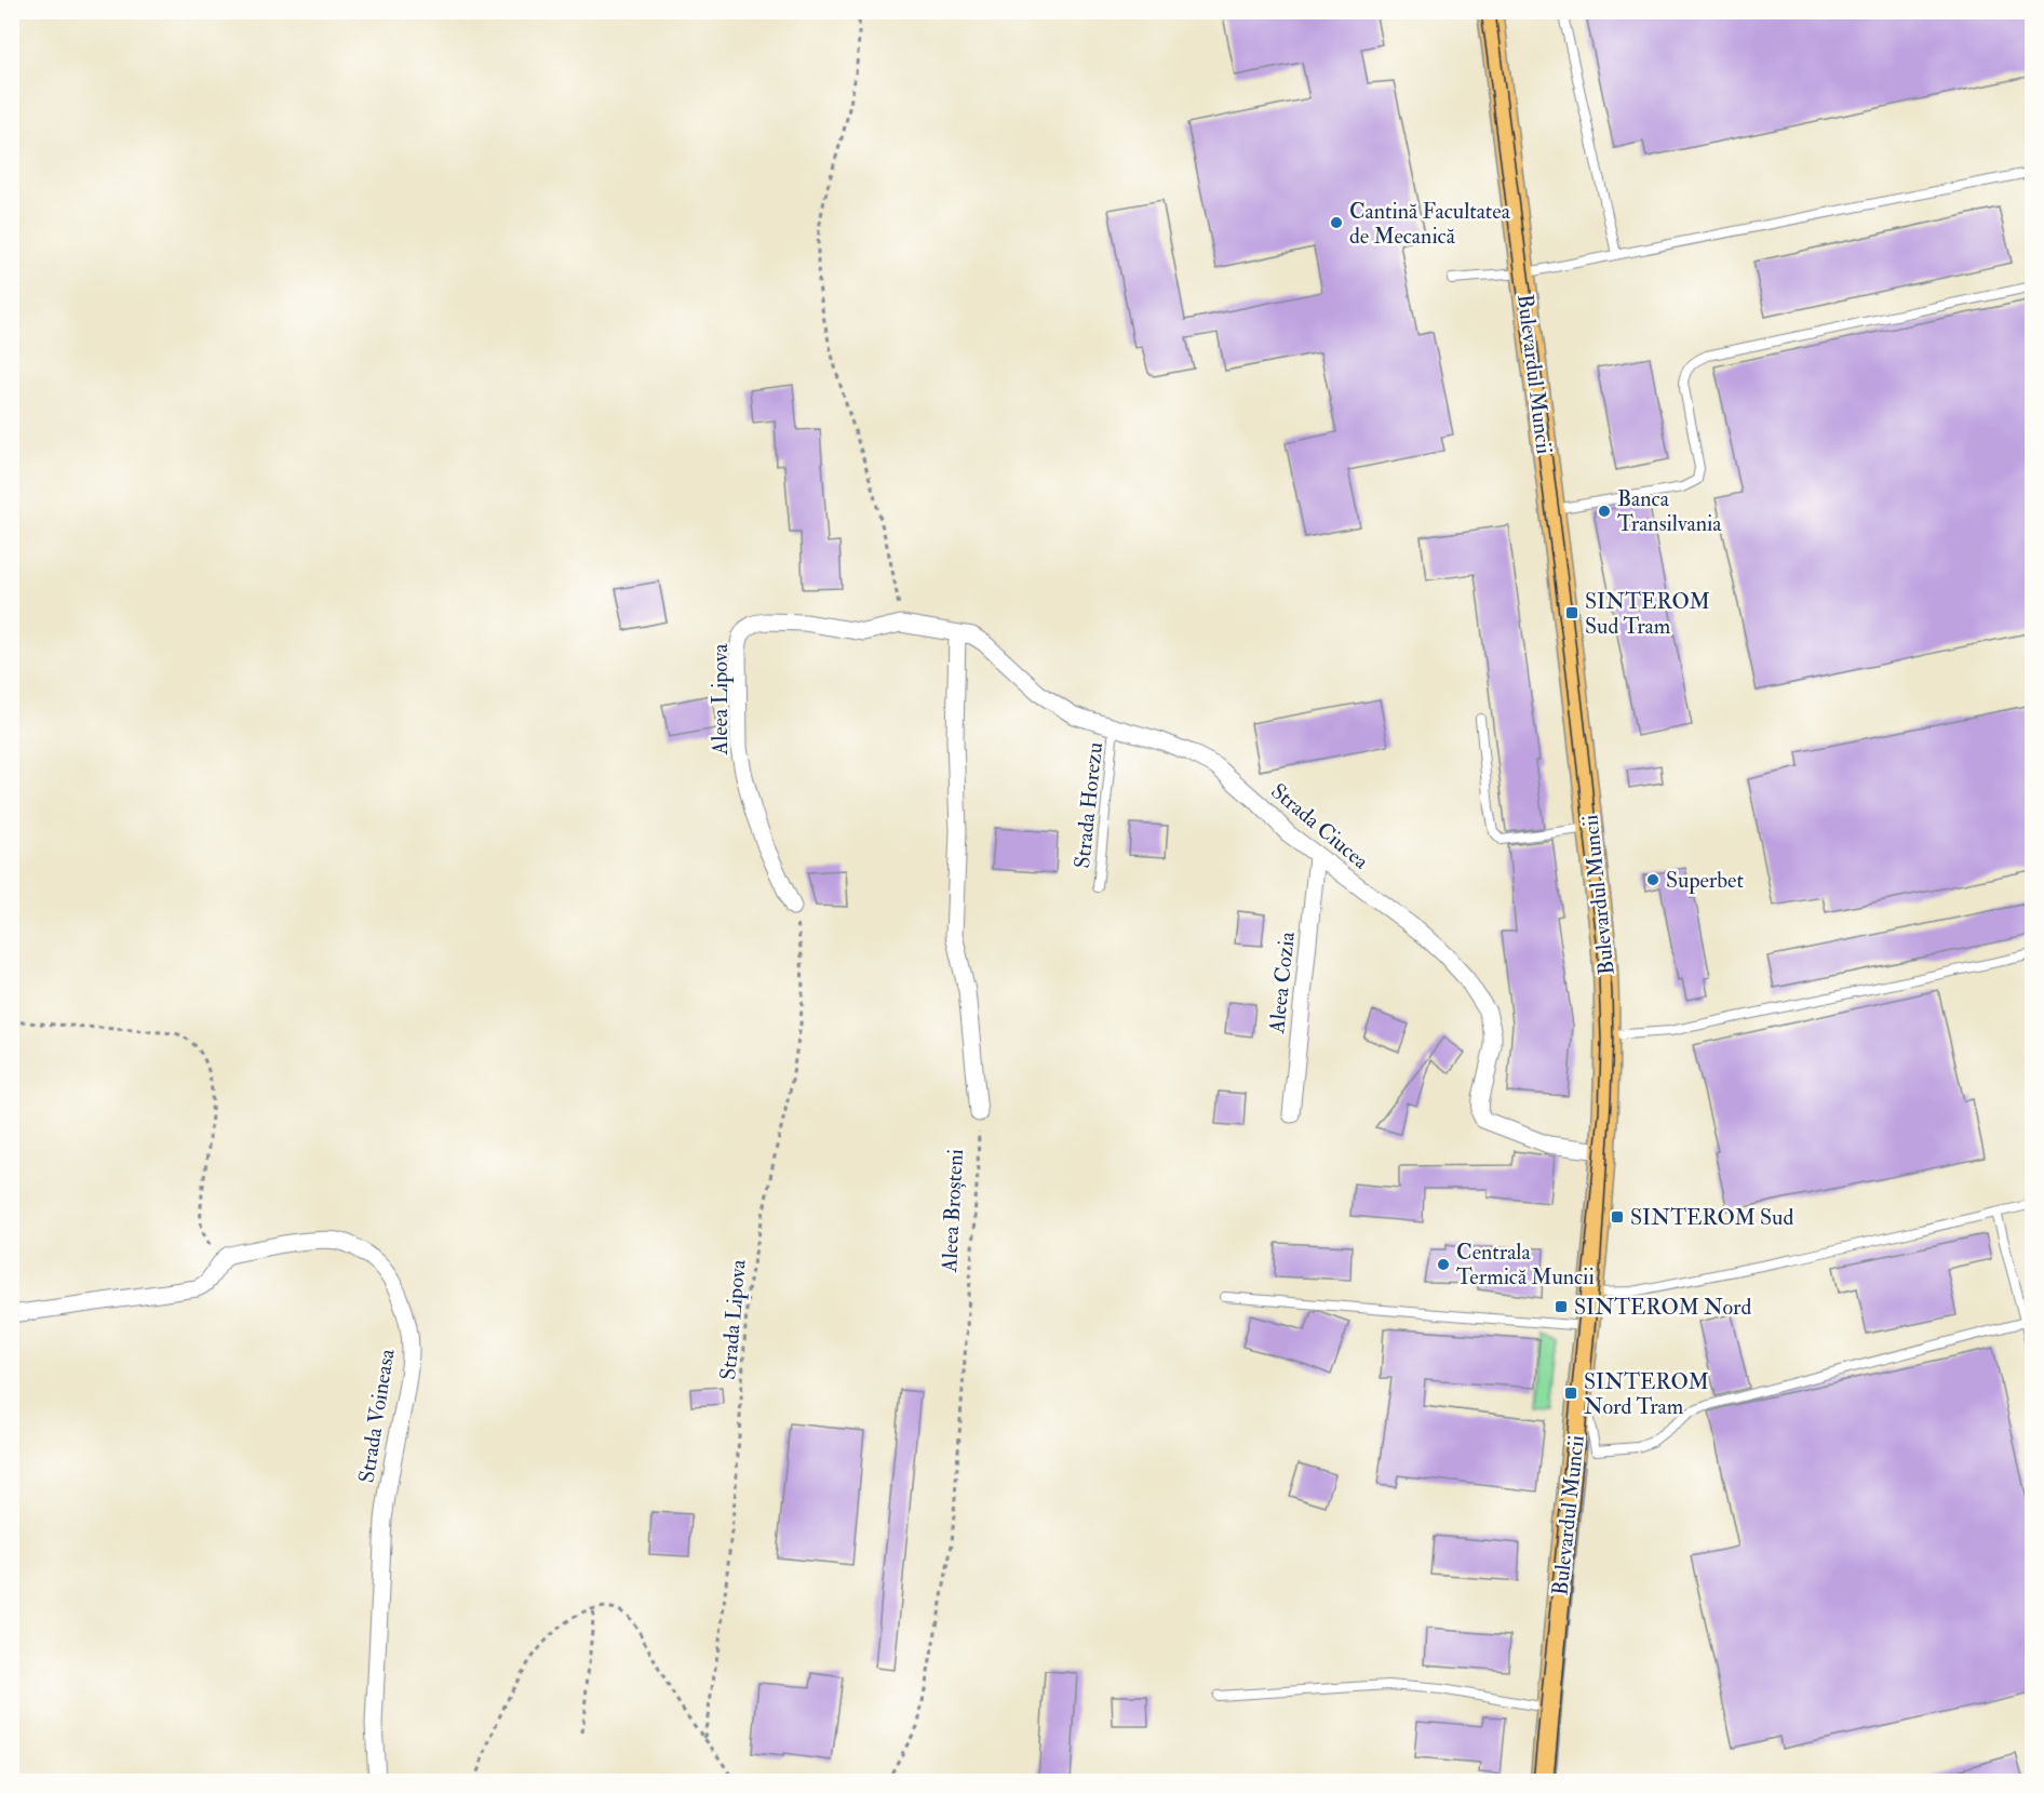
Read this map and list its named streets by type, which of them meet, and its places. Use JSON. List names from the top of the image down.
{
  "streets": {
    "main road": ["Bulevardul Muncii"],
    "street": [
      "Aleea Lipova",
      "Strada Ciucea",
      "Aleea Cozia",
      "Strada Voineasa"
    ],
    "lane": ["Strada Horezu"],
    "path": ["Aleea Broșteni", "Strada Lipova"]
  },
  "crossings": [
    ["Bulevardul Muncii", "Strada Ciucea"],
    ["Aleea Lipova", "Strada Ciucea"],
    ["Aleea Lipova", "Strada Lipova"],
    ["Strada Horezu", "Strada Ciucea"],
    ["Strada Ciucea", "Aleea Cozia"]
  ],
  "places": {
    "other": [
      "Cantină Facultatea de Mecanică",
      "Banca Transilvania",
      "Superbet",
      "Centrala Termică Muncii"
    ],
    "transit": [
      "SINTEROM Sud Tram",
      "SINTEROM Sud",
      "SINTEROM Nord",
      "SINTEROM Nord Tram"
    ]
  }
}
